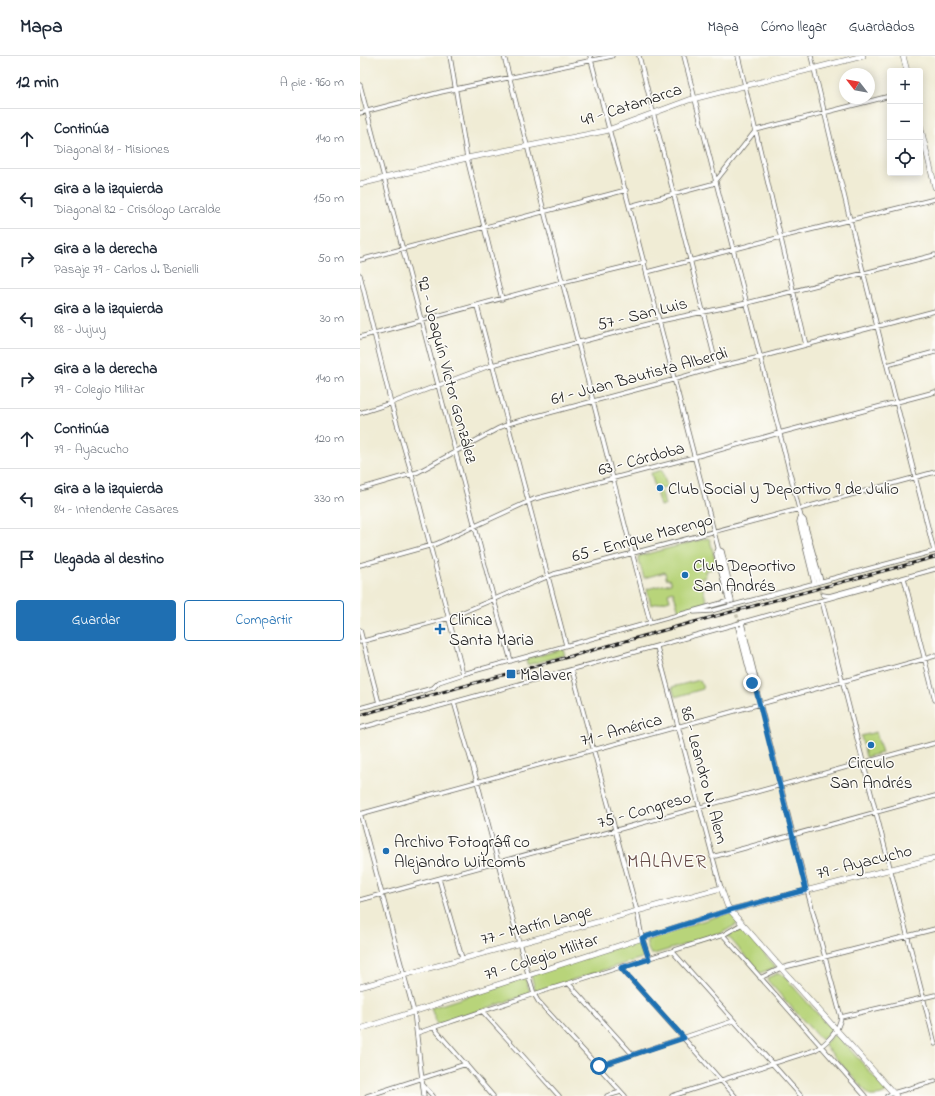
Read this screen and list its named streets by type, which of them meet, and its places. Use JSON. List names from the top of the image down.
{
  "streets": {
    "street": [
      "49 - Catamarca",
      "57 - San Luis",
      "92 - Joaquín Víctor González",
      "61 - Juan Bautista Alberdi",
      "63 - Córdoba",
      "65 - Enrique Marengo",
      "71 - América",
      "86 - Leandro N. Alem",
      "75 - Congreso",
      "79 - Ayacucho",
      "77 - Martín Lange",
      "79 - Colegio Militar"
    ]
  },
  "crossings": [
    ["49 - Catamarca", "92 - Joaquín Víctor González"],
    ["57 - San Luis", "92 - Joaquín Víctor González"],
    ["92 - Joaquín Víctor González", "61 - Juan Bautista Alberdi"],
    ["92 - Joaquín Víctor González", "63 - Córdoba"],
    ["92 - Joaquín Víctor González", "65 - Enrique Marengo"],
    ["71 - América", "86 - Leandro N. Alem"],
    ["86 - Leandro N. Alem", "75 - Congreso"],
    ["86 - Leandro N. Alem", "79 - Ayacucho"],
    ["86 - Leandro N. Alem", "77 - Martín Lange"],
    ["86 - Leandro N. Alem", "79 - Colegio Militar"],
    ["79 - Ayacucho", "79 - Colegio Militar"]
  ],
  "districts": ["MALAVER"],
  "places": {
    "other": [
      "Club Social y Deportivo 9 de Julio",
      "Club Deportivo San Andrés",
      "Circulo San Andrés",
      "Archivo Fotográfico Alejandro Witcomb"
    ],
    "health": ["Clinica Santa Maria"],
    "transit": ["Malaver"]
  },
  "north": "top left",
  "page": {
    "header": "Mapa",
    "nav": ["Mapa", "Cómo llegar", "Guardados"],
    "heading": ["12 min", "A pie · 960 m"],
    "map_buttons": ["+", "−"],
    "list": [
      ["Continúa", "Diagonal 81 - Misiones", "140 m"],
      ["Gira a la izquierda", "Diagonal 82 - Crisólogo Larralde", "150 m"],
      ["Gira a la derecha", "Pasaje 79 - Carlos J. Benielli", "50 m"],
      ["Gira a la izquierda", "88 - Jujuy", "30 m"],
      ["Gira a la derecha", "79 - Colegio Militar", "140 m"],
      ["Continúa", "79 - Ayacucho", "120 m"],
      ["Gira a la izquierda", "84 - Intendente Casares", "330 m"],
      "Llegada al destino"
    ],
    "buttons": ["Guardar", "Compartir"]
  }
}
